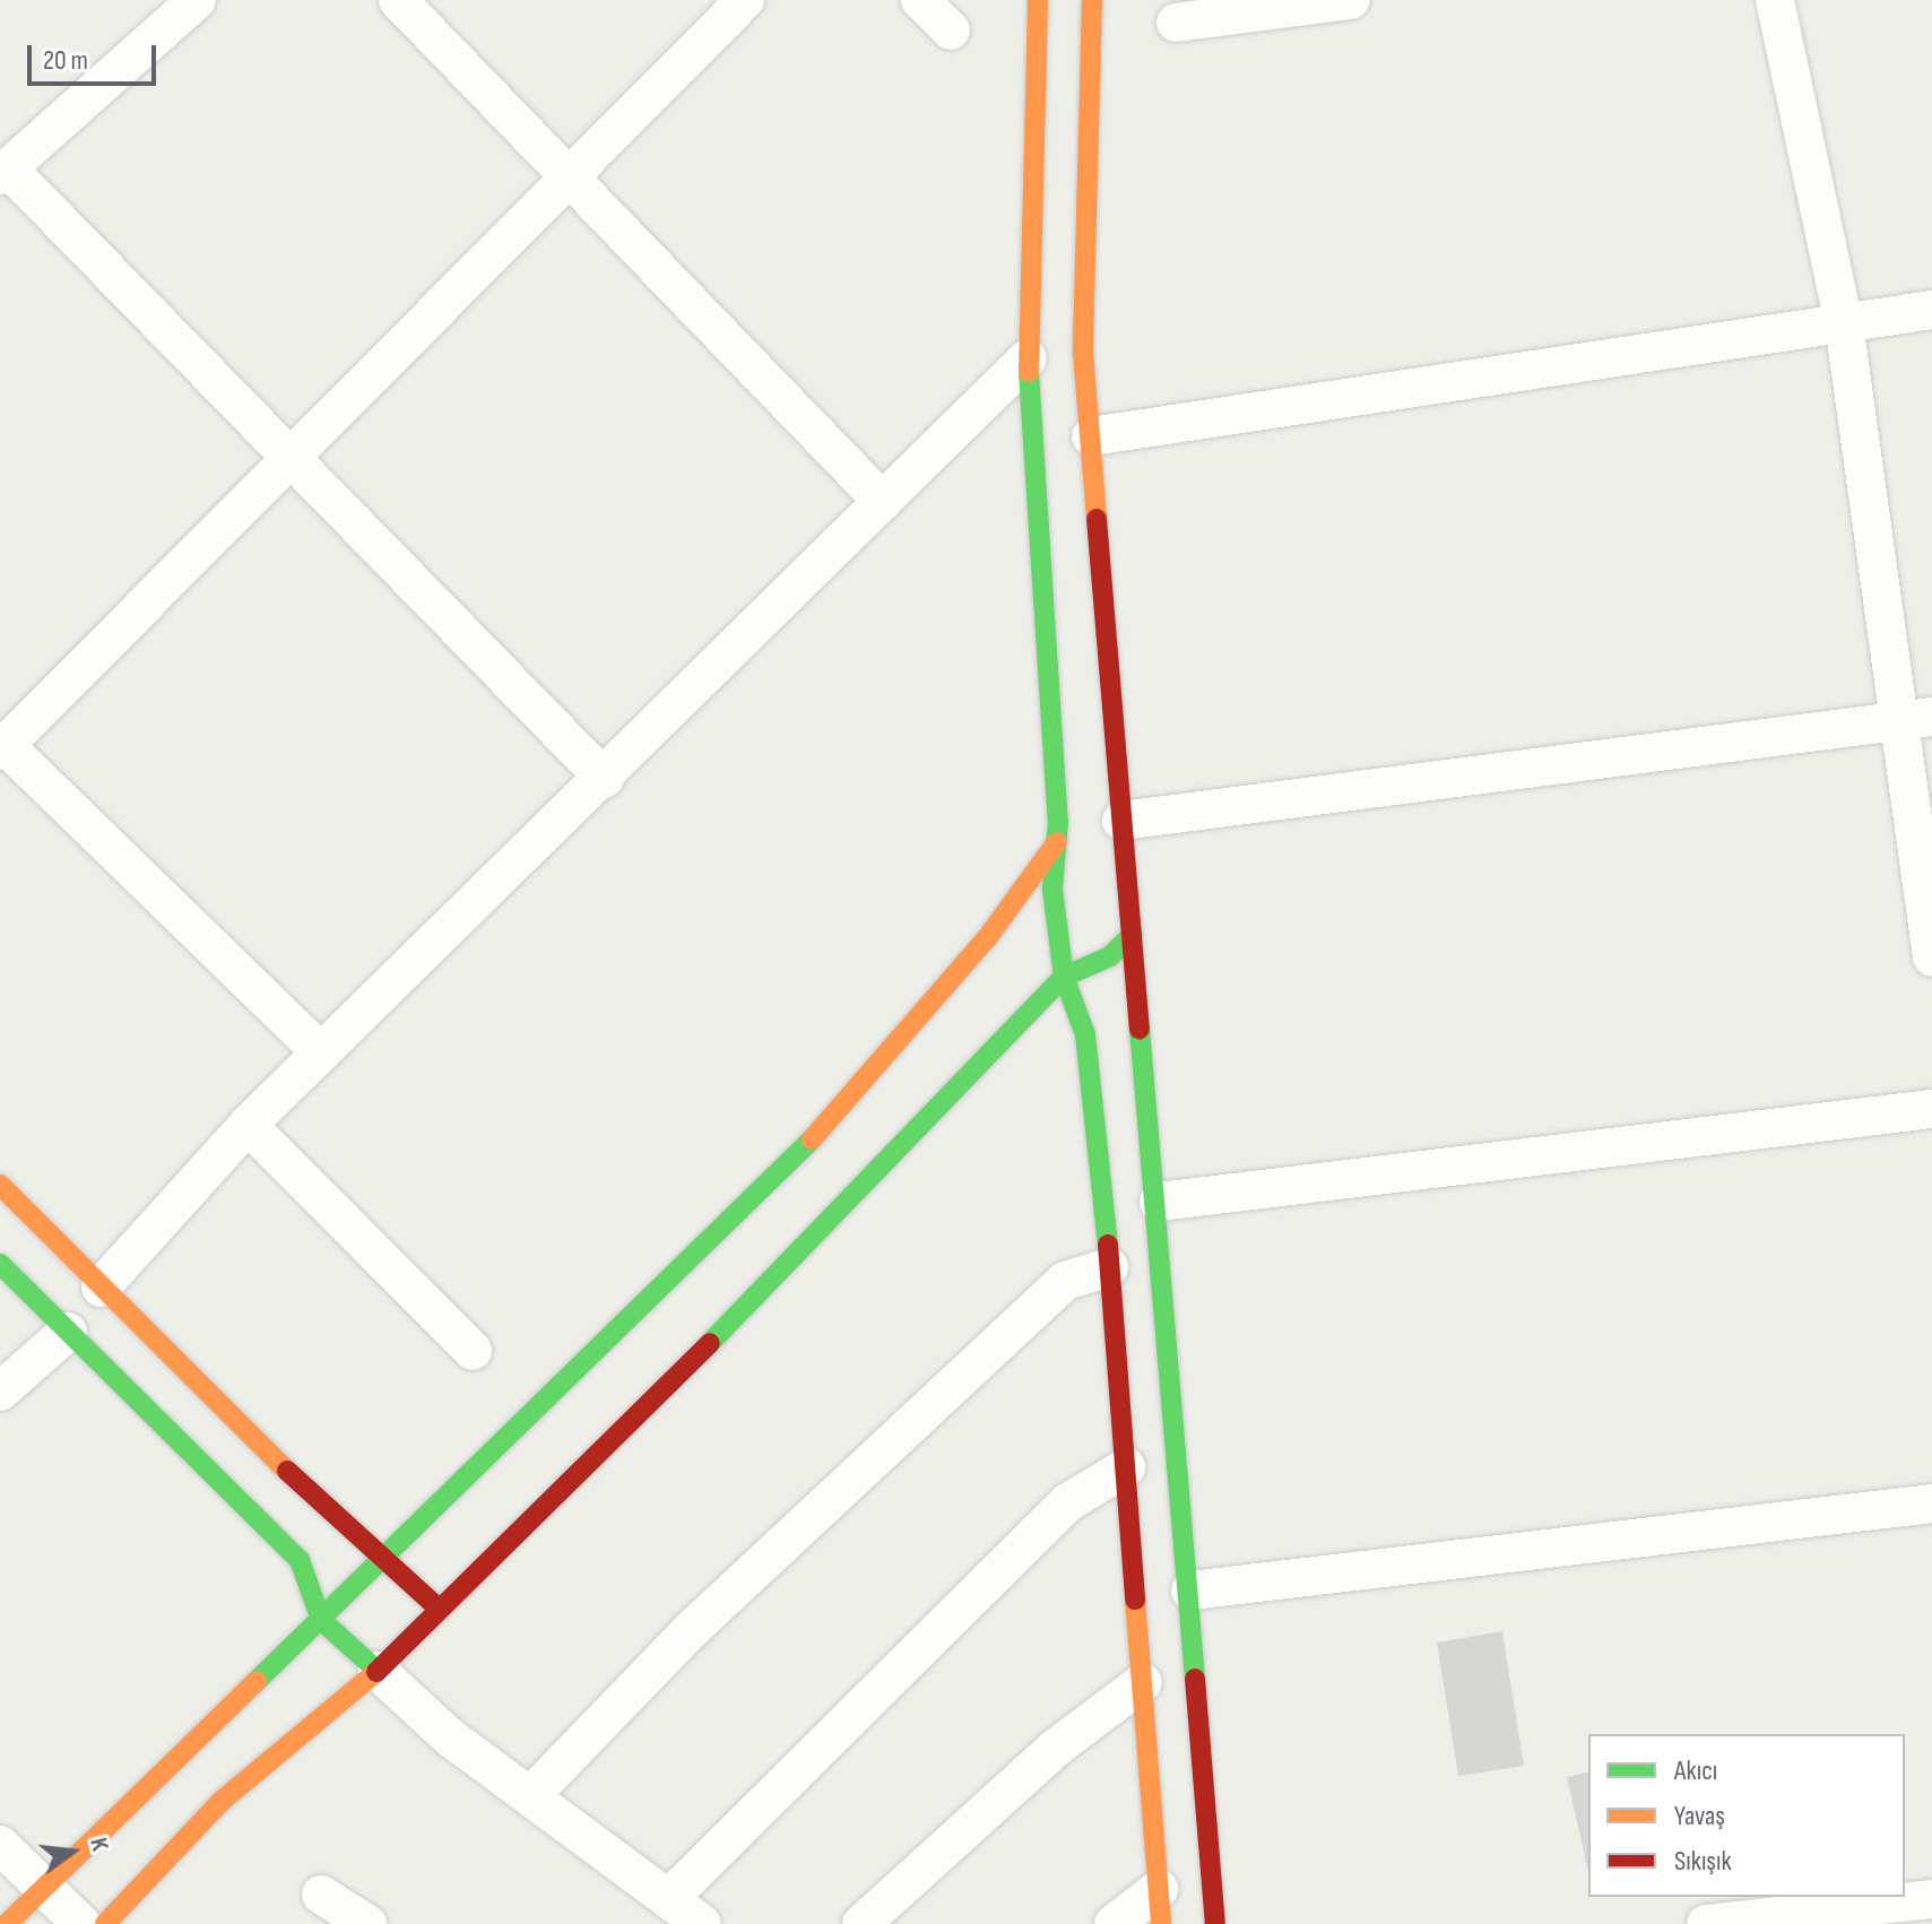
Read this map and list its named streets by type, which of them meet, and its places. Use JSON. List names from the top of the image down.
{
  "legend": ["Akıcı", "Yavaş", "Sıkışık"],
  "scale_bar": "20 m",
  "north": "right"
}
